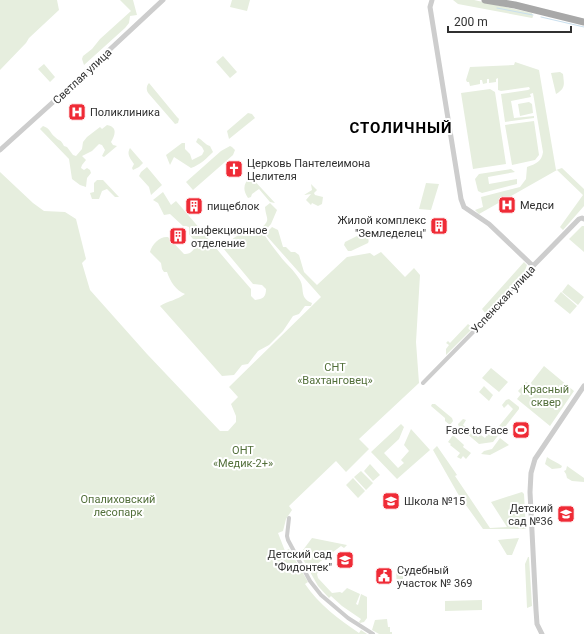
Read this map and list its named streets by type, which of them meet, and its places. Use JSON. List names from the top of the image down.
{
  "streets": {
    "street": ["Светлая улица", "Успенская улица"]
  },
  "districts": ["СТОЛИЧНЫЙ"],
  "parks": [
    "СНТ «Вахтанговец»",
    "Красный сквер",
    "ОНТ «Медик-2+»",
    "Опалиховский лесопарк"
  ],
  "places": {
    "hospital": ["Поликлиника", "Медси"],
    "church": ["Церковь Пантелеимона Целителя"],
    "building": ["пищеблок", "Жилой комплекс \"Земледелец\"", "инфекционное отделение"],
    "sports": ["Face to Face"],
    "school or university": ["Школа №15", "Детский сад №36", "Детский сад \"Фидонтек\""],
    "public building": ["Судебный участок № 369"]
  },
  "scale_bar": "200 m"
}
